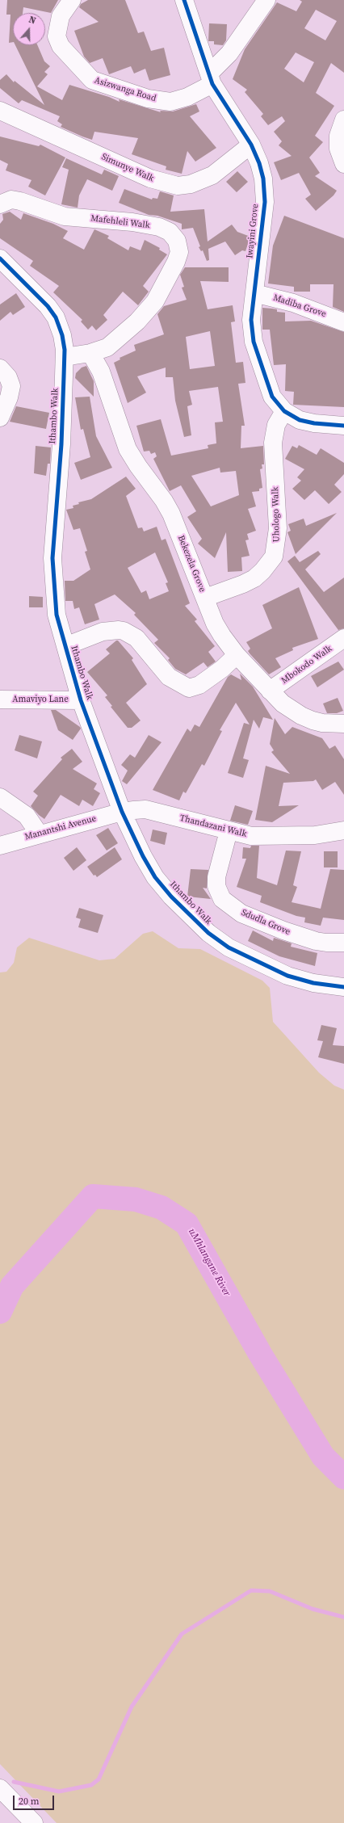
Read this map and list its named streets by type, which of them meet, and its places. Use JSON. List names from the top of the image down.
{
  "streets": {
    "street": [
      "Asizwanga Road",
      "Simunye Walk",
      "Mafehleli Walk",
      "Iwayini Grove",
      "Madiba Grove",
      "Ithambo Walk",
      "Uhologo Walk",
      "Bekezela Grove",
      "Mbokodo Walk",
      "Amaviyo Lane",
      "Thandazani Walk",
      "Manantshi Avenue",
      "Sdudla Grove"
    ]
  },
  "crossings": [
    ["Asizwanga Road", "Iwayini Grove"],
    ["Simunye Walk", "Iwayini Grove"],
    ["Mafehleli Walk", "Ithambo Walk"],
    ["Mafehleli Walk", "Bekezela Grove"],
    ["Iwayini Grove", "Madiba Grove"],
    ["Iwayini Grove", "Uhologo Walk"],
    ["Ithambo Walk", "Amaviyo Lane"],
    ["Ithambo Walk", "Thandazani Walk"],
    ["Ithambo Walk", "Manantshi Avenue"],
    ["Uhologo Walk", "Bekezela Grove"],
    ["Bekezela Grove", "Mbokodo Walk"],
    ["Thandazani Walk", "Manantshi Avenue"],
    ["Thandazani Walk", "Sdudla Grove"]
  ],
  "water": ["uMhlangane River"],
  "scale_bar": "20 m",
  "north": "top"
}
